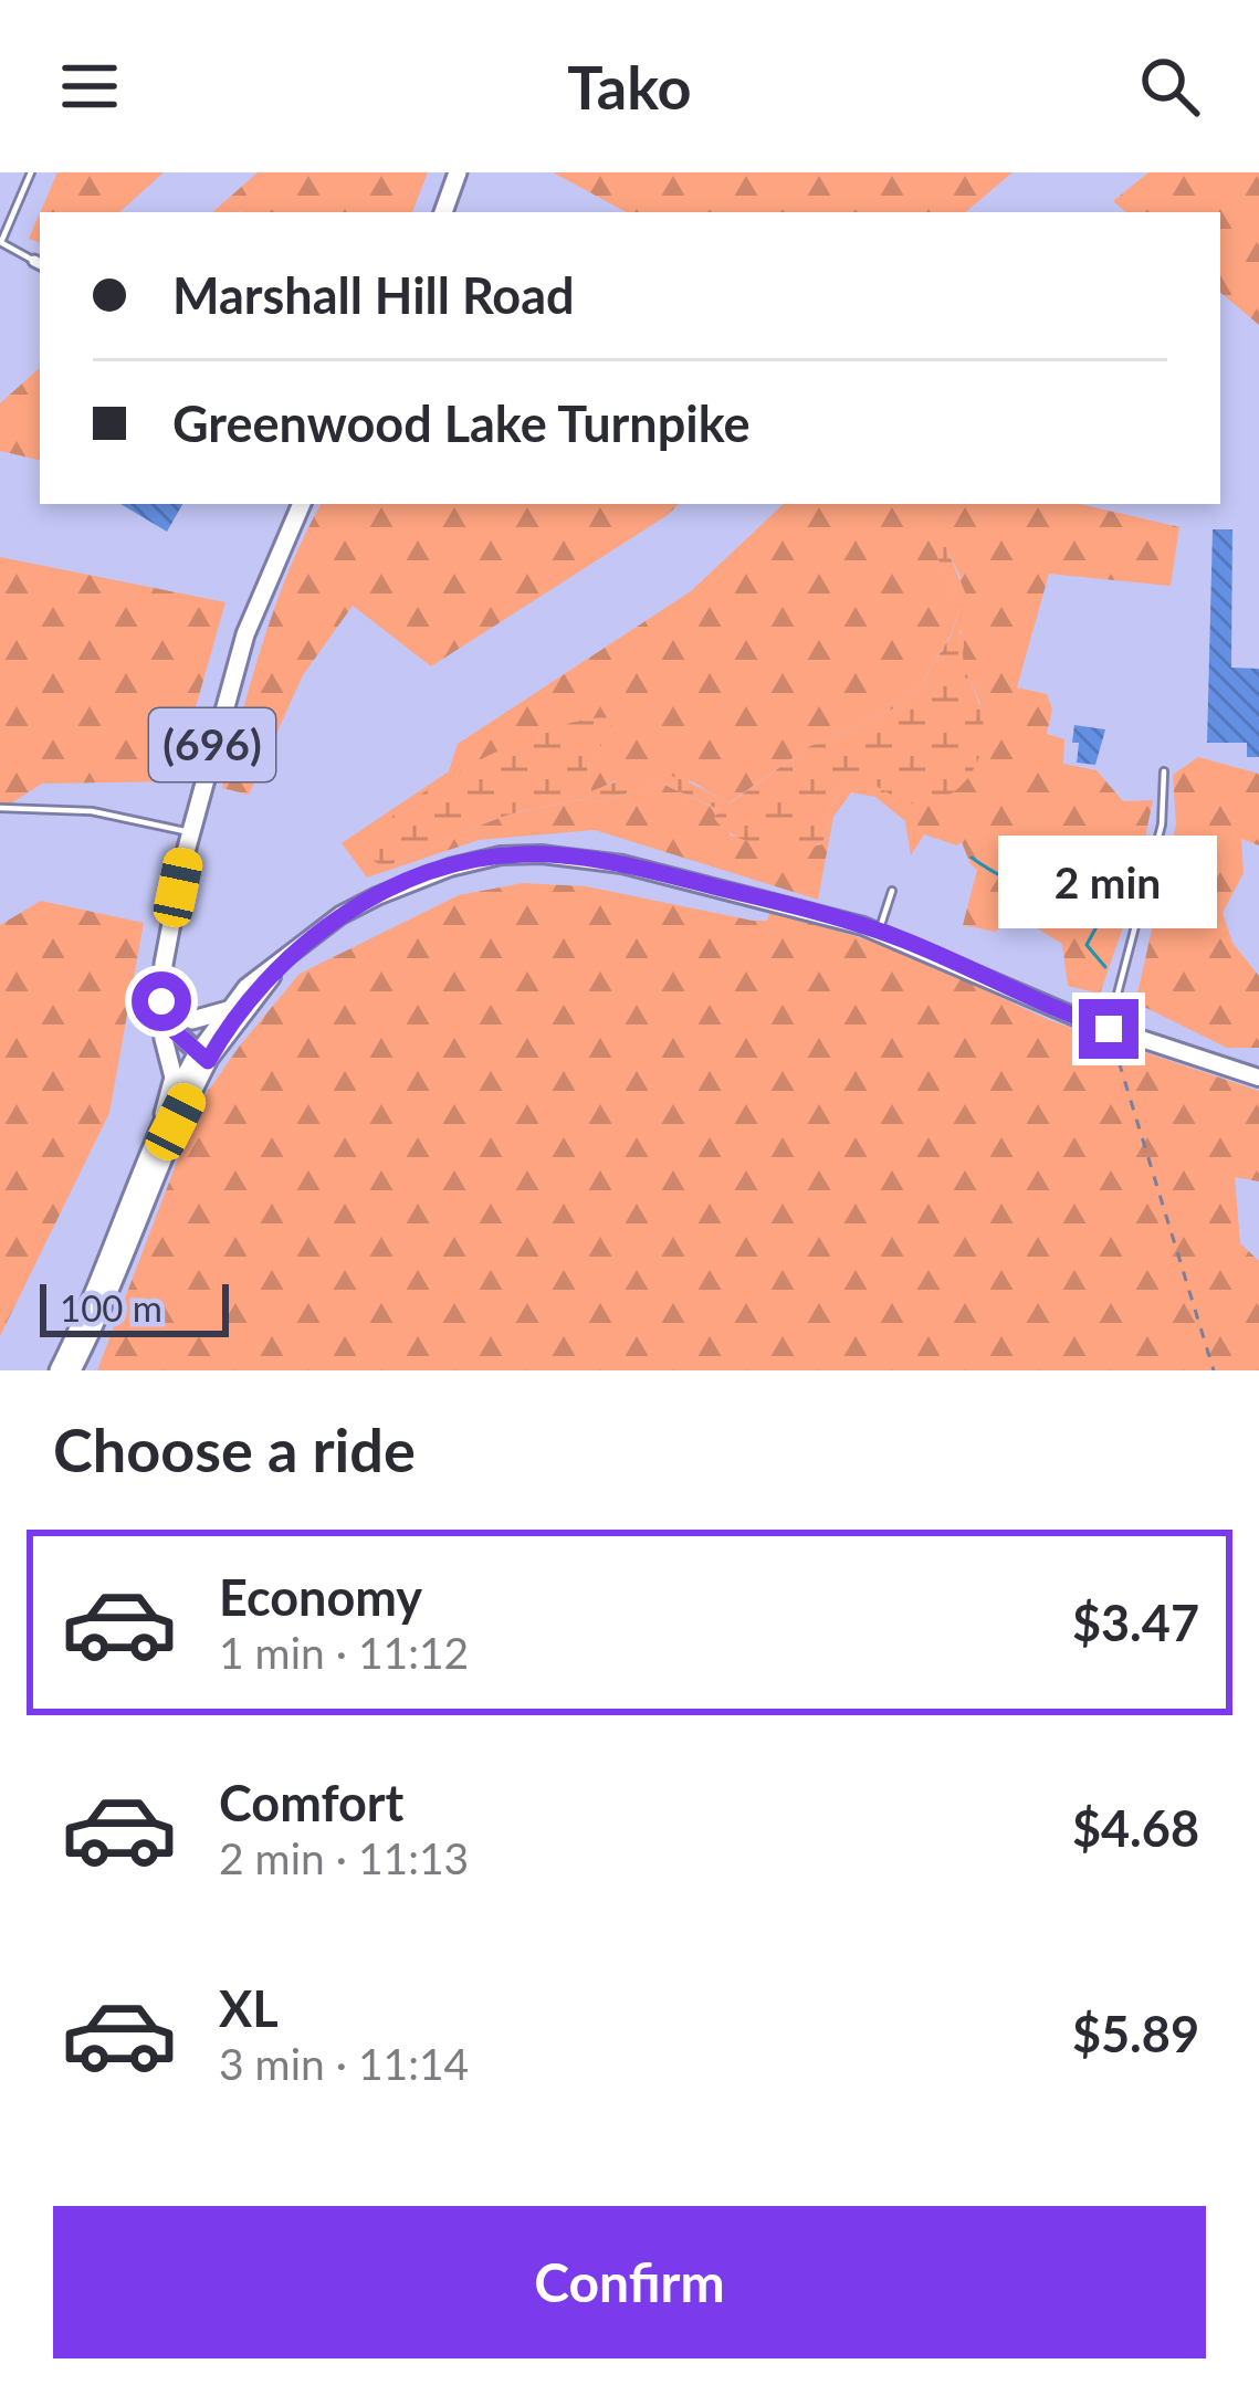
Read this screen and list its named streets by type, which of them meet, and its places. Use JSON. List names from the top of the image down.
{
  "streets": {
    "main road": ["(696)"]
  },
  "scale_bar": "100 m",
  "page": {
    "header": "Tako",
    "banner": ["Marshall Hill Road", "Greenwood Lake Turnpike"],
    "bubble": "2 min",
    "scale": "100 m",
    "heading": "Choose a ride",
    "list": [
      {
        "name": "Economy",
        "note": "1 min · 11:12",
        "value": "$3.47"
      },
      {
        "name": "Comfort",
        "note": "2 min · 11:13",
        "value": "$4.68"
      },
      {
        "name": "XL",
        "note": "3 min · 11:14",
        "value": "$5.89"
      }
    ],
    "buttons": "Confirm"
  }
}
